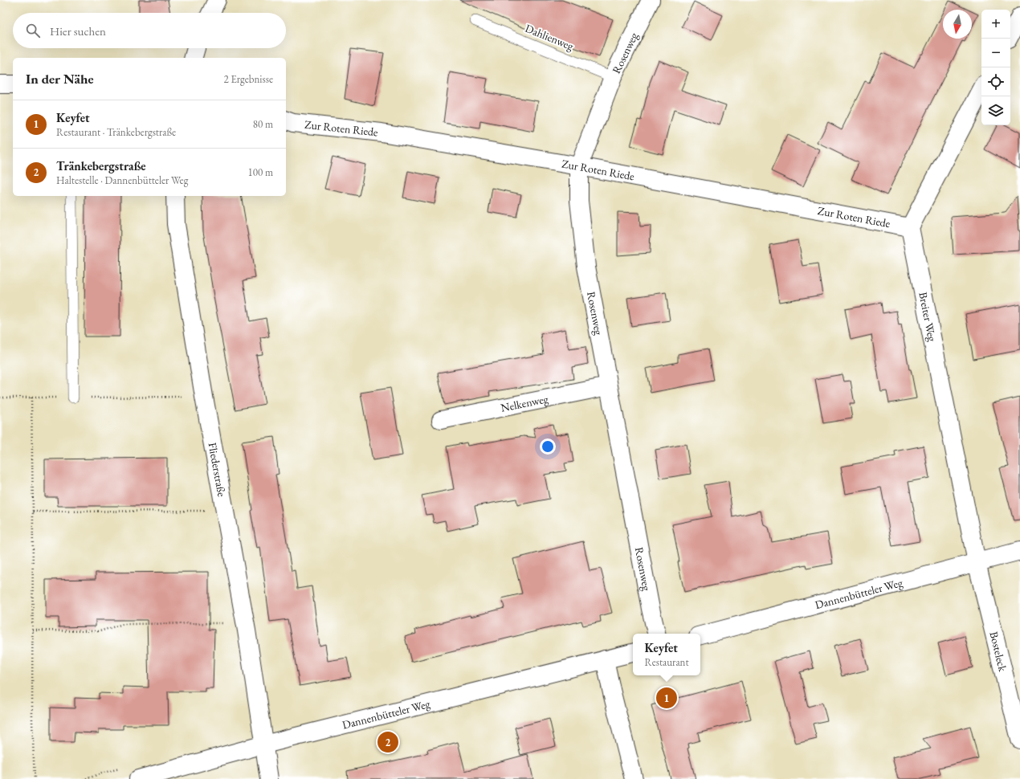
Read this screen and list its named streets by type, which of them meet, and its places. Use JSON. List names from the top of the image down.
{
  "streets": {
    "street": [
      "Rosenweg",
      "Zur Roten Riede",
      "Breiter Weg",
      "Nelkenweg",
      "Fliederstraße",
      "Dannenbütteler Weg",
      "Bosteleck"
    ],
    "lane": ["Dahlienweg"]
  },
  "crossings": [
    ["Dahlienweg", "Rosenweg"],
    ["Rosenweg", "Zur Roten Riede"],
    ["Rosenweg", "Nelkenweg"],
    ["Zur Roten Riede", "Breiter Weg"],
    ["Breiter Weg", "Dannenbütteler Weg"],
    ["Breiter Weg", "Bosteleck"],
    ["Fliederstraße", "Dannenbütteler Weg"],
    ["Dannenbütteler Weg", "Bosteleck"]
  ],
  "north": "bottom",
  "page": {
    "map_buttons": ["+", "−"],
    "search": "Hier suchen",
    "heading": ["In der Nähe", "2 Ergebnisse"],
    "list": [
      {
        "mark": "1",
        "name": "Keyfet",
        "note": "Restaurant · Tränkebergstraße",
        "value": "80 m"
      },
      {
        "mark": "2",
        "name": "Tränkebergstraße",
        "note": "Haltestelle · Dannenbütteler Weg",
        "value": "100 m"
      }
    ],
    "popup": ["Keyfet", "Restaurant"],
    "pins": ["1", "2"]
  }
}
